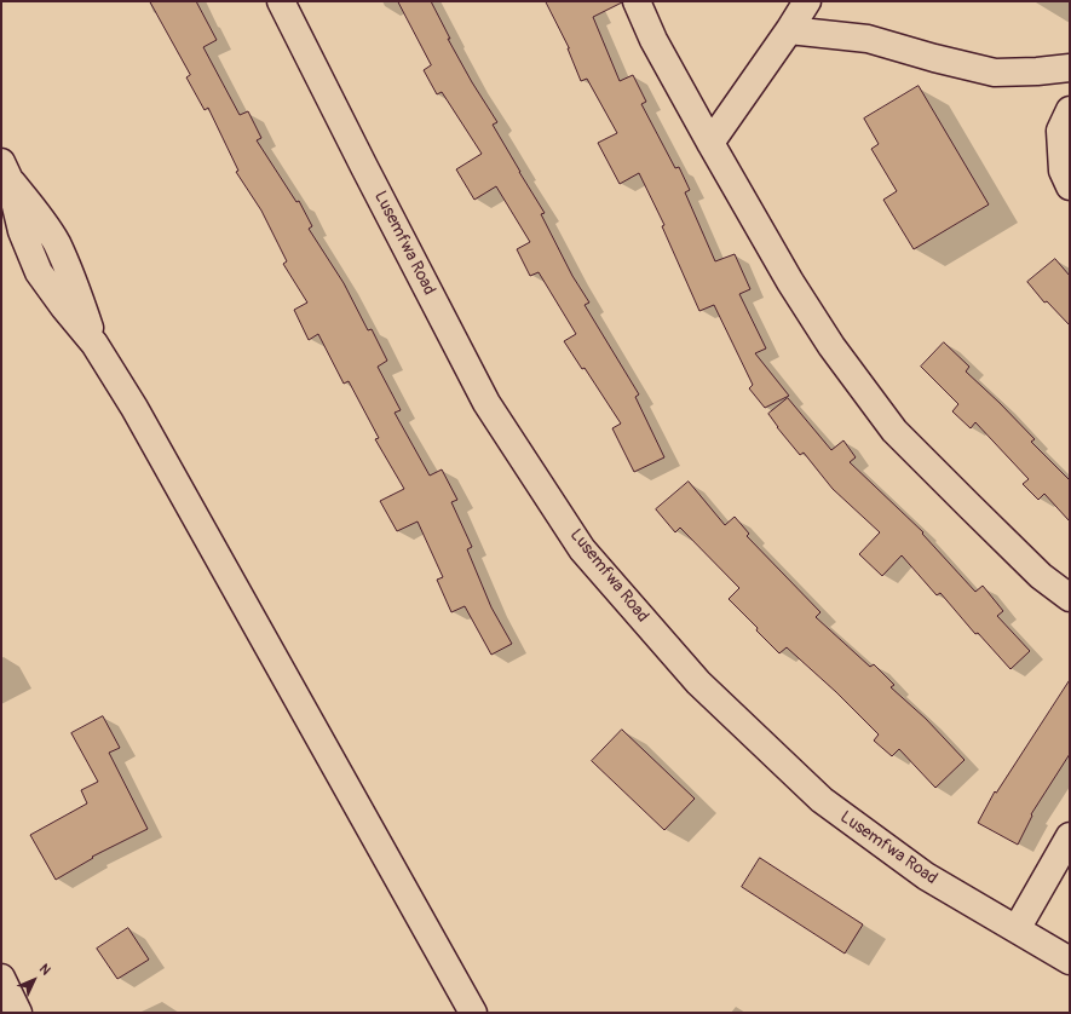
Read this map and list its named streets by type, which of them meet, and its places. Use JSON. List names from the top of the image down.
{
  "streets": {
    "street": ["Lusemfwa Road"]
  },
  "north": "top right"
}
